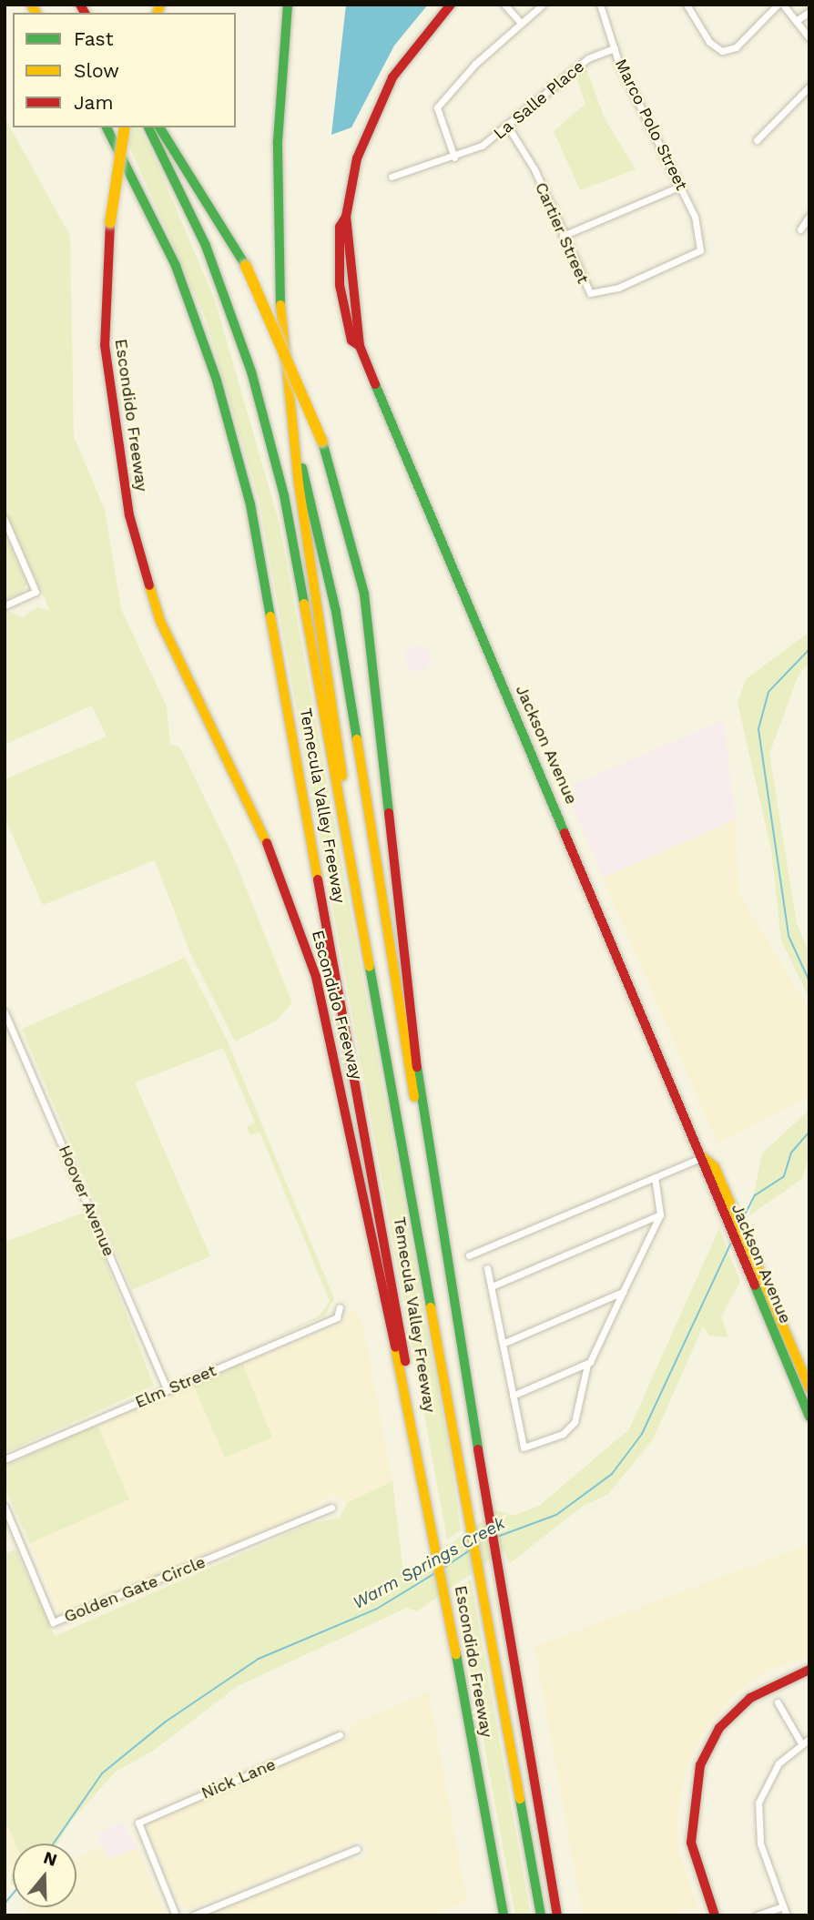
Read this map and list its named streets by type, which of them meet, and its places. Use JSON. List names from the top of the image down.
{
  "streets": {
    "main road": ["Escondido Freeway", "Jackson Avenue", "Temecula Valley Freeway"],
    "street": [
      "La Salle Place",
      "Marco Polo Street",
      "Cartier Street",
      "Hoover Avenue",
      "Elm Street",
      "Golden Gate Circle",
      "Nick Lane"
    ]
  },
  "crossings": [
    ["La Salle Place", "Marco Polo Street"],
    ["La Salle Place", "Cartier Street"],
    ["Marco Polo Street", "Cartier Street"],
    ["Escondido Freeway", "Temecula Valley Freeway"],
    ["Hoover Avenue", "Elm Street"]
  ],
  "water": ["Warm Springs Creek"],
  "legend": ["Fast", "Slow", "Jam"],
  "north": "top"
}
